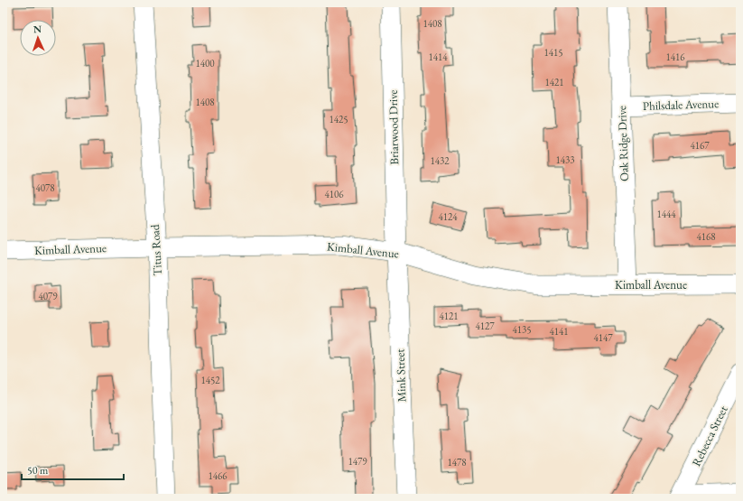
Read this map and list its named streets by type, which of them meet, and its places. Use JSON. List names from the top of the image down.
{
  "streets": {
    "street": [
      "Philsdale Avenue",
      "Briarwood Drive",
      "Oak Ridge Drive",
      "Kimball Avenue",
      "Titus Road",
      "Mink Street",
      "Rebecca Street"
    ]
  },
  "crossings": [
    ["Philsdale Avenue", "Oak Ridge Drive"],
    ["Briarwood Drive", "Kimball Avenue"],
    ["Briarwood Drive", "Mink Street"],
    ["Oak Ridge Drive", "Kimball Avenue"],
    ["Kimball Avenue", "Titus Road"],
    ["Kimball Avenue", "Mink Street"]
  ],
  "house_numbers": [
    "1408",
    "1415",
    "1414",
    "1416",
    "1400",
    "1421",
    "1408",
    "1425",
    "4167",
    "1433",
    "1432",
    "4078",
    "4106",
    "1444",
    "4124",
    "4168",
    "4079",
    "4121",
    "4127",
    "4135",
    "4141",
    "4147",
    "1452",
    "1479",
    "1478",
    "1466"
  ],
  "scale_bar": "50 m",
  "north": "top"
}
